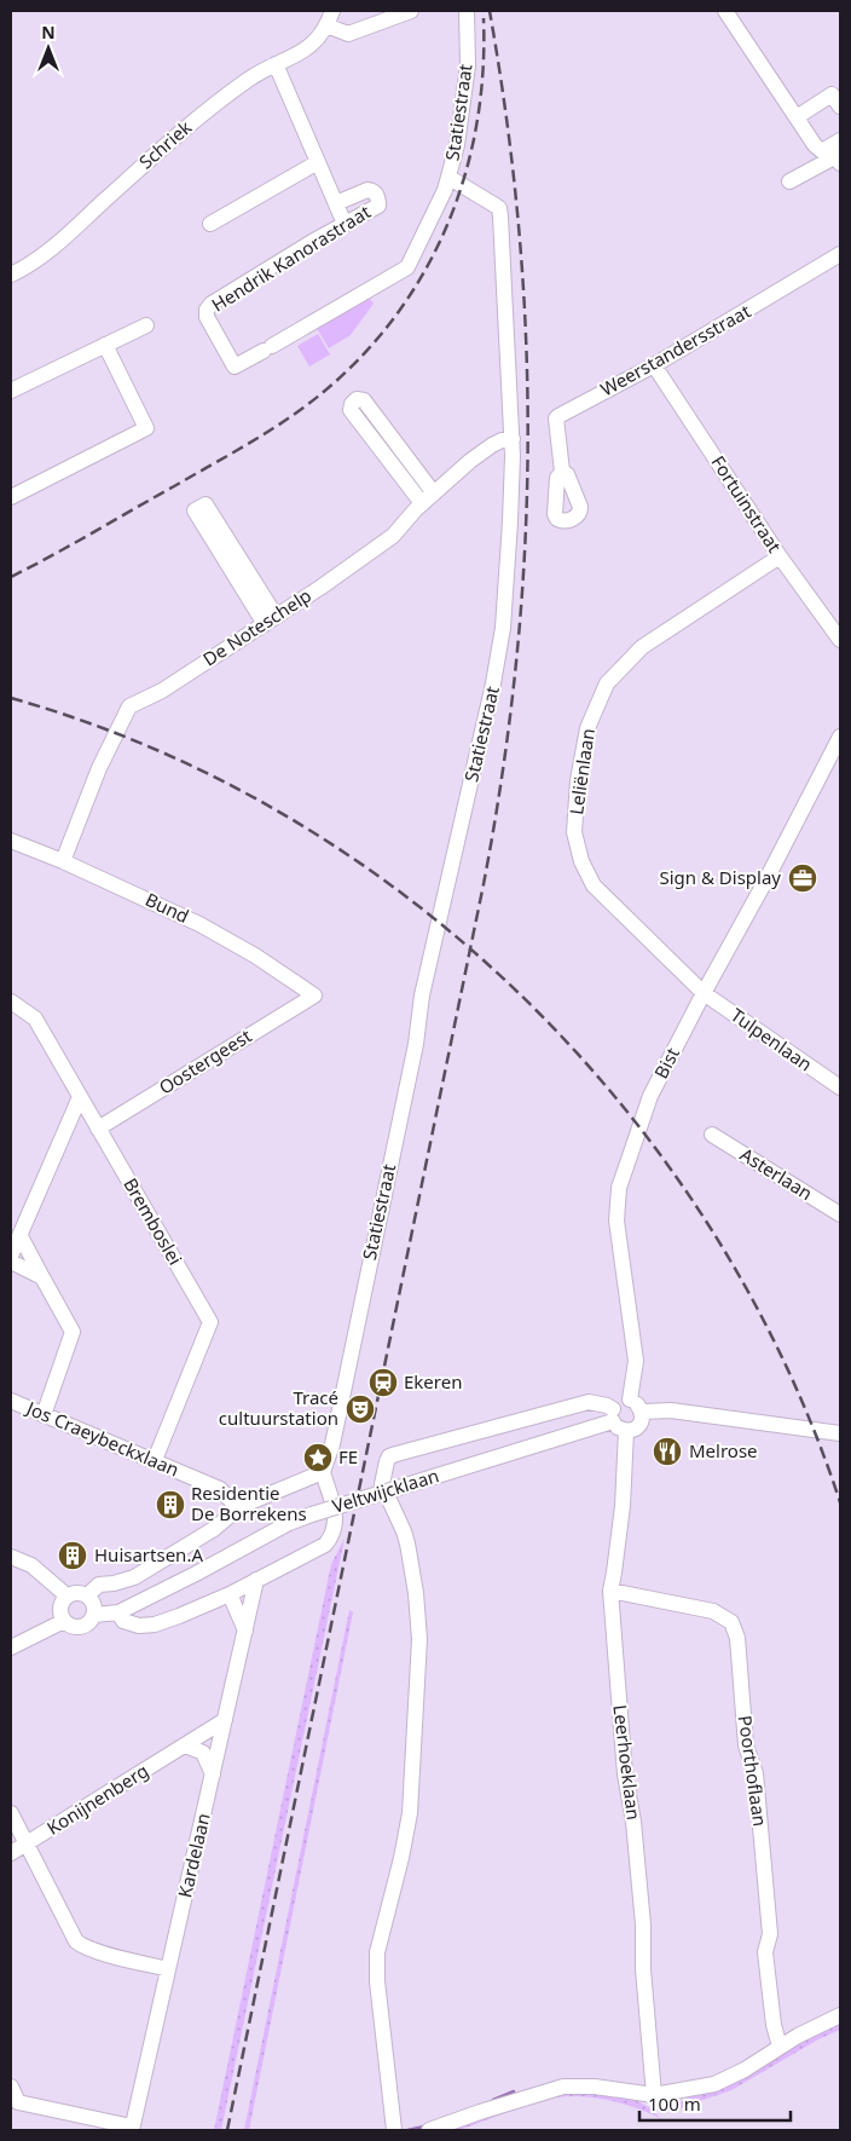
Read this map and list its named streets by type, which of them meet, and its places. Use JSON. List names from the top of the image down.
{
  "streets": {
    "street": [
      "Statiestraat",
      "Schriek",
      "Hendrik Kanorastraat",
      "Weerstandersstraat",
      "Fortuinstraat",
      "De Noteschelp",
      "Leliënlaan",
      "Bund",
      "Tulpenlaan",
      "Oostergeest",
      "Bist",
      "Asterlaan",
      "Bremboslei",
      "Jos Craeybeckxlaan",
      "Veltwijcklaan",
      "Leerhoeklaan",
      "Poorthoflaan",
      "Konijnenberg",
      "Kardelaan"
    ]
  },
  "crossings": [
    ["Statiestraat", "Hendrik Kanorastraat"],
    ["Statiestraat", "De Noteschelp"],
    ["Statiestraat", "Veltwijcklaan"],
    ["Weerstandersstraat", "Fortuinstraat"],
    ["Fortuinstraat", "Leliënlaan"],
    ["De Noteschelp", "Bund"],
    ["Leliënlaan", "Tulpenlaan"],
    ["Leliënlaan", "Bist"],
    ["Bund", "Oostergeest"],
    ["Tulpenlaan", "Bist"],
    ["Oostergeest", "Bremboslei"],
    ["Bist", "Veltwijcklaan"],
    ["Bist", "Leerhoeklaan"],
    ["Bremboslei", "Jos Craeybeckxlaan"],
    ["Jos Craeybeckxlaan", "Veltwijcklaan"],
    ["Veltwijcklaan", "Leerhoeklaan"],
    ["Leerhoeklaan", "Poorthoflaan"],
    ["Konijnenberg", "Kardelaan"]
  ],
  "places": {
    "office": ["Sign & Display"],
    "station": ["Ekeren"],
    "theatre": ["Tracé cultuurstation"],
    "restaurant": ["Melrose"],
    "place": ["FE"],
    "building": ["Residentie De Borrekens", "Huisartsen.A"]
  },
  "scale_bar": "100 m",
  "north": "top"
}
